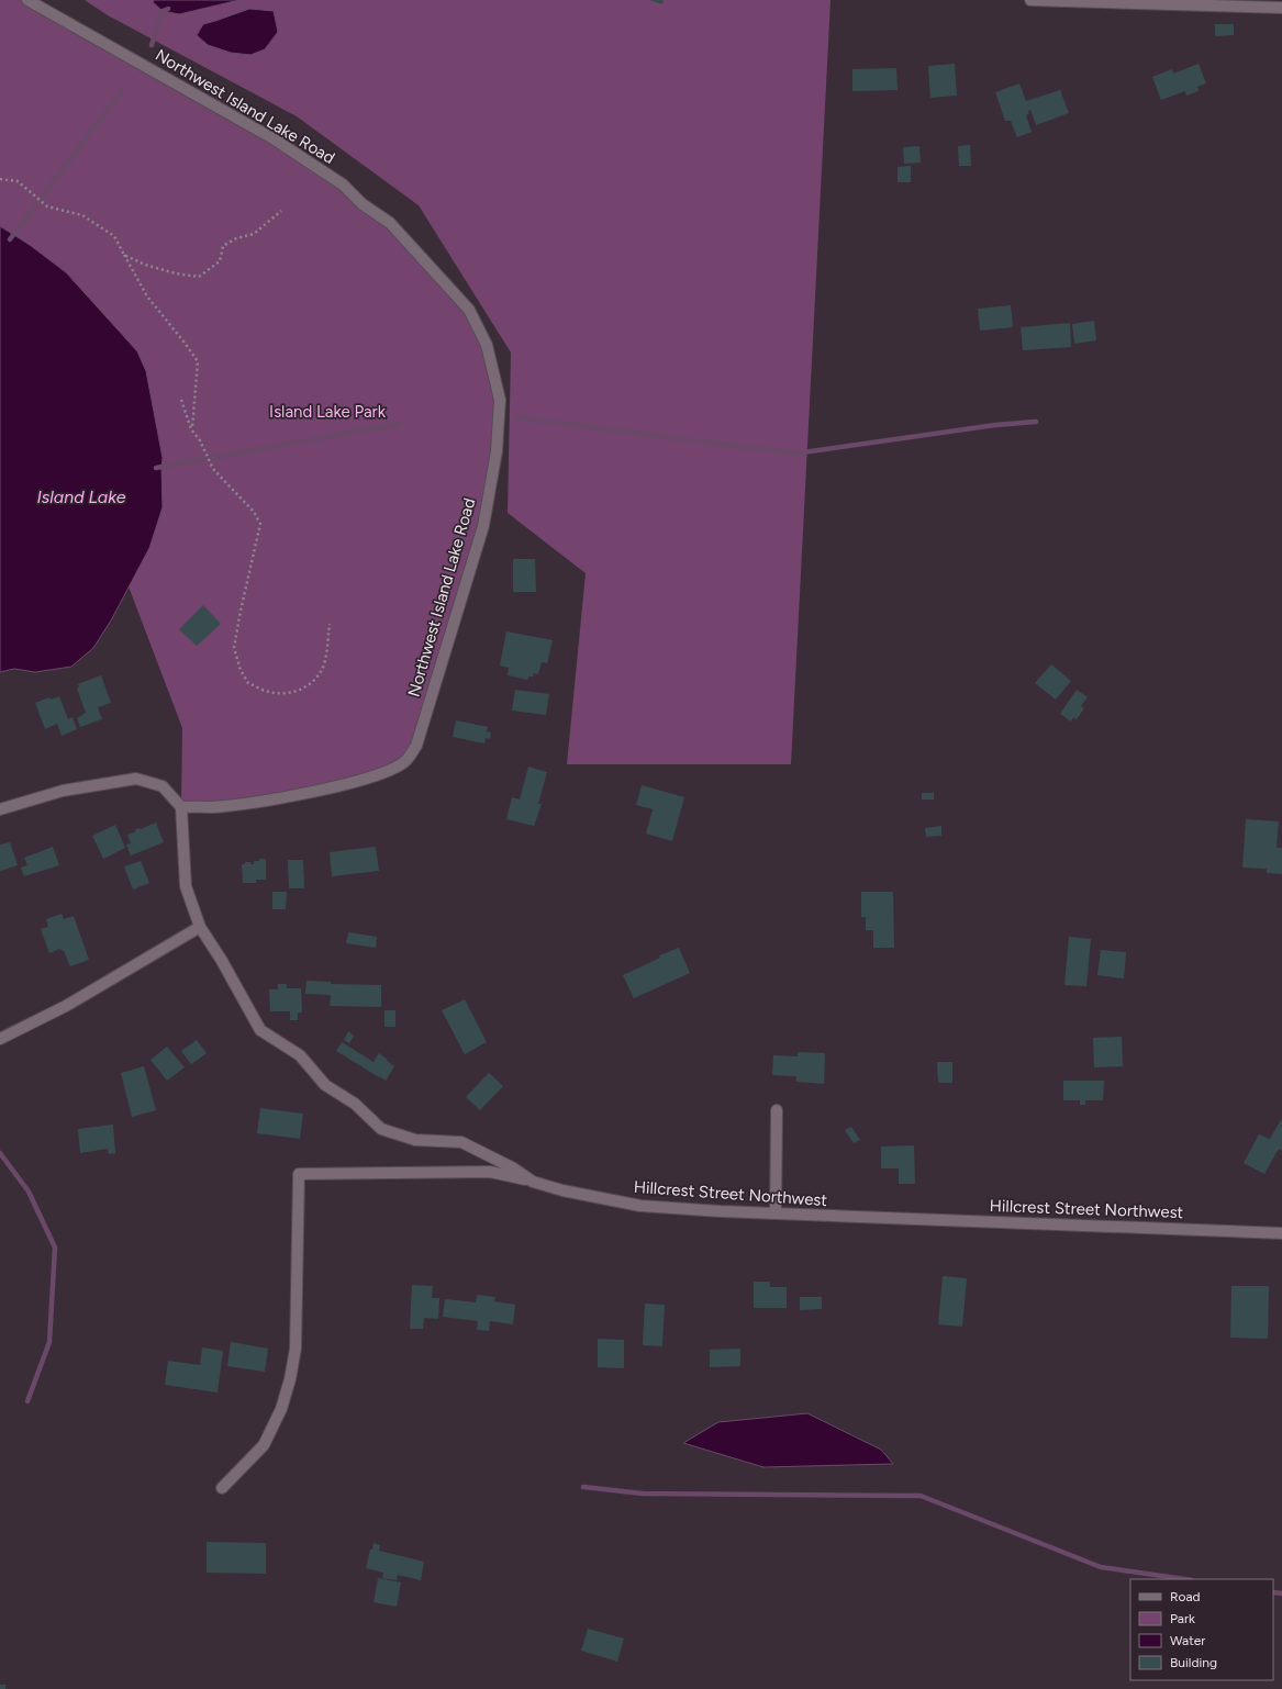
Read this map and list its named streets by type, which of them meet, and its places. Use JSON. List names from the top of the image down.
{
  "streets": {
    "street": ["Northwest Island Lake Road", "Hillcrest Street Northwest"]
  },
  "crossings": [
    ["Northwest Island Lake Road", "Hillcrest Street Northwest"]
  ],
  "water": ["Island Lake"],
  "parks": ["Island Lake Park"],
  "legend": [
    "Road",
    "Park",
    "Water",
    "Building"
  ]
}
